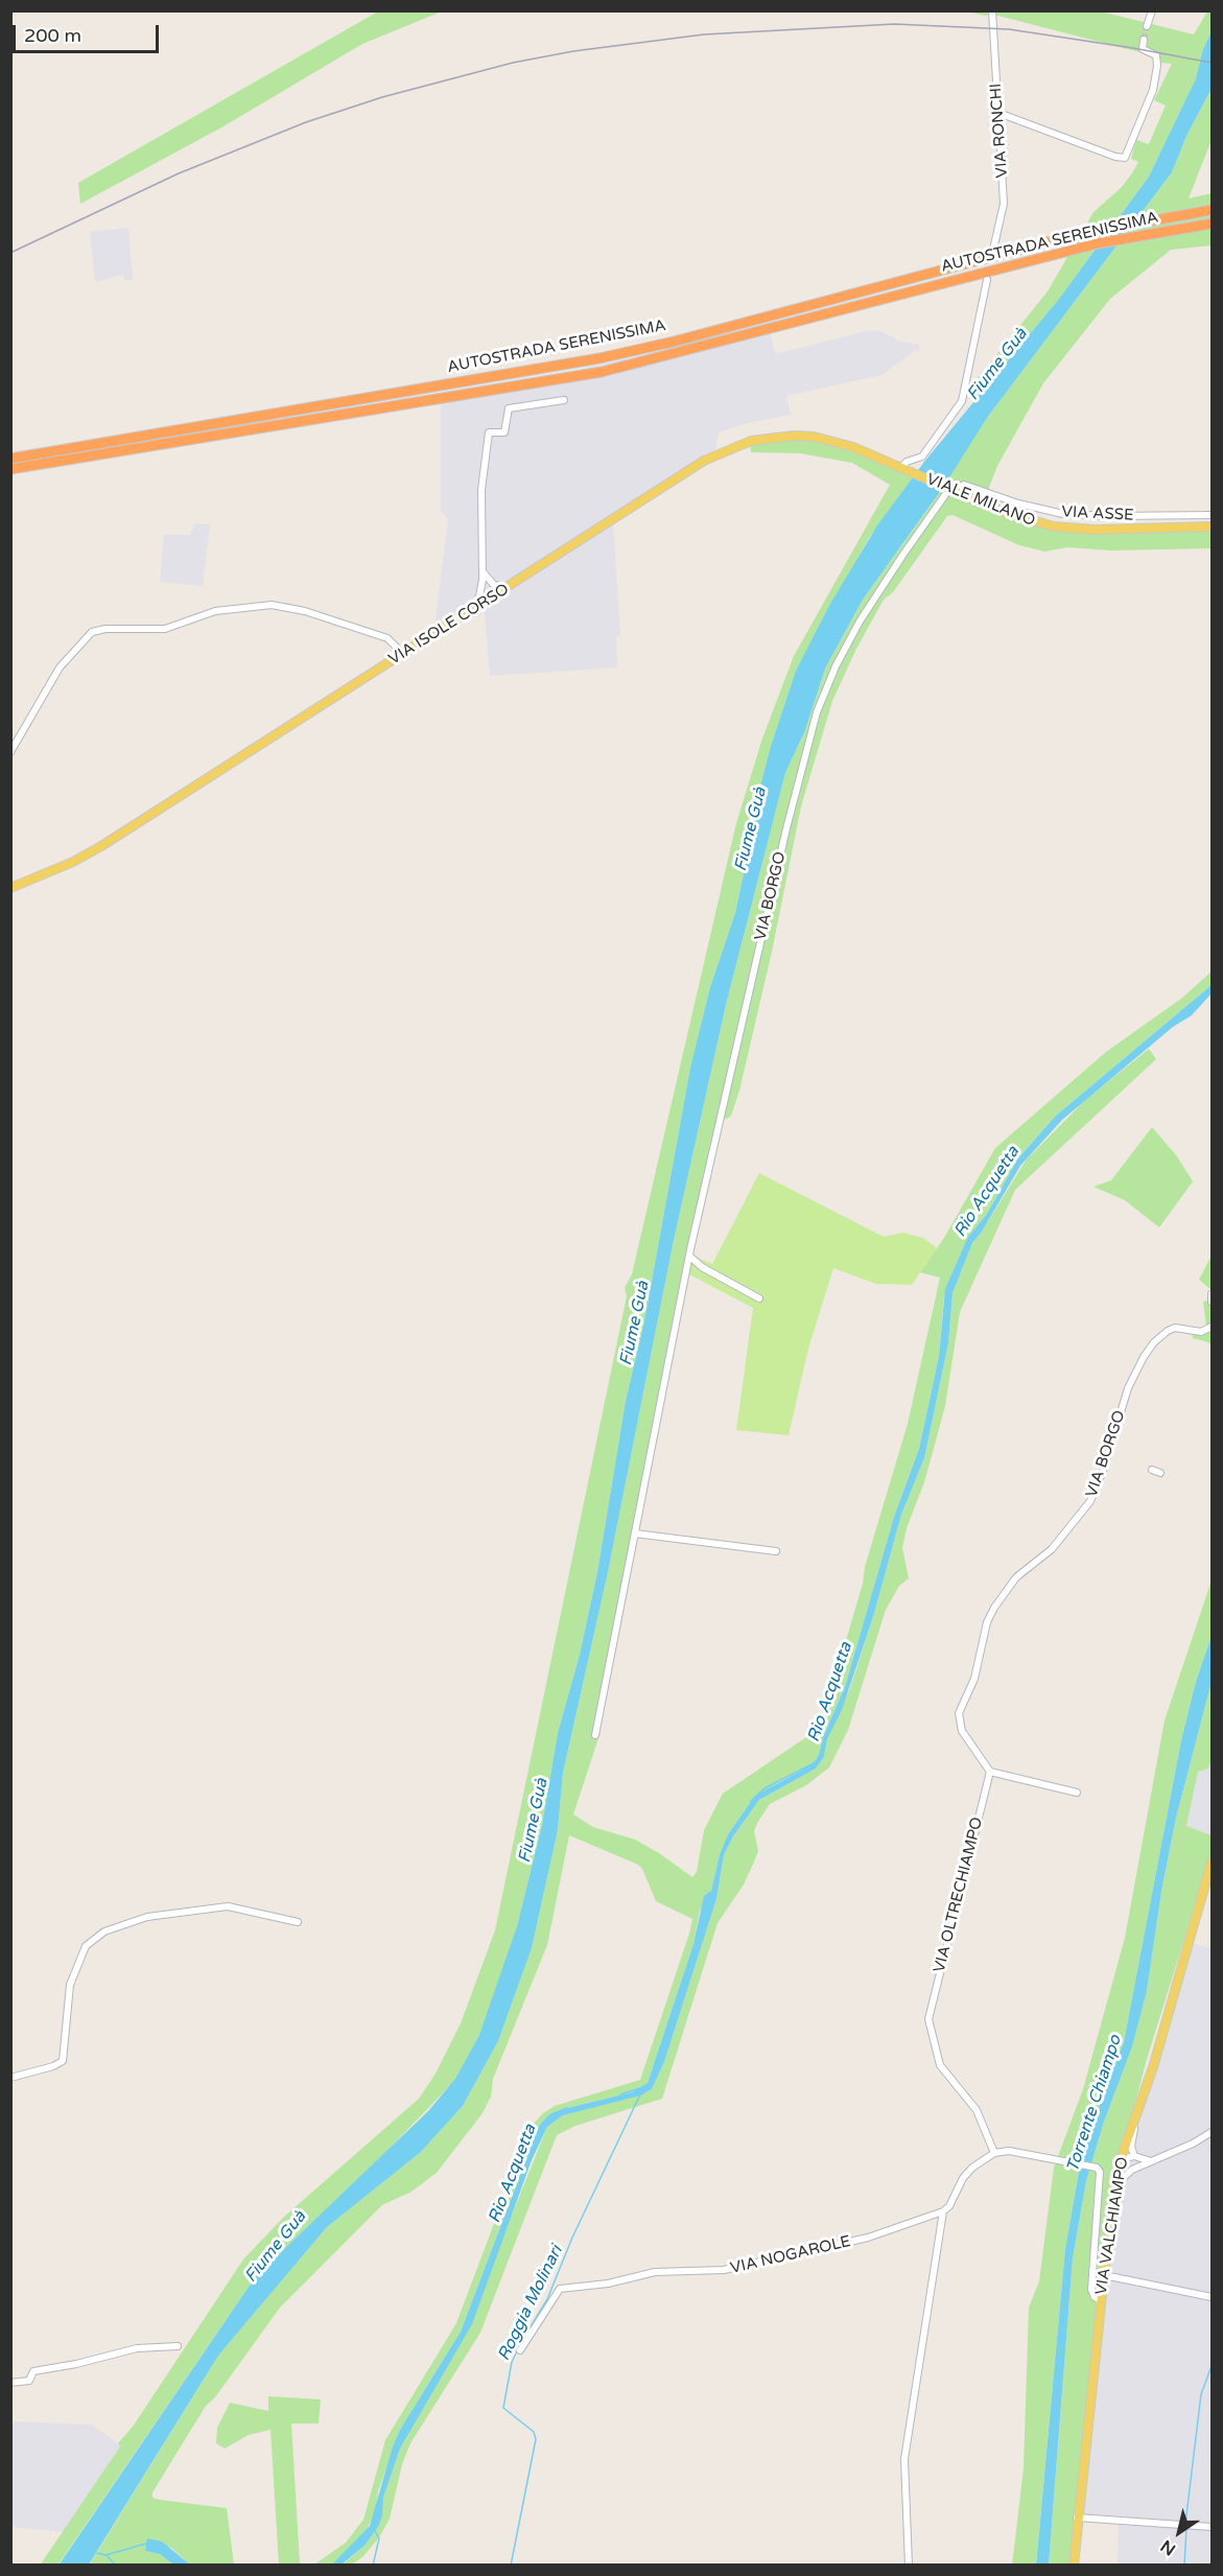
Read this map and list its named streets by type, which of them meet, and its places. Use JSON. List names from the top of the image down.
{
  "streets": {
    "highway": ["AUTOSTRADA SERENISSIMA"],
    "main road": ["VIALE MILANO", "VIA ISOLE CORSO", "VIA VALCHIAMPO"],
    "street": [
      "VIA RONCHI",
      "VIA ASSE",
      "VIA BORGO",
      "VIA OLTRECHIAMPO",
      "VIA NOGAROLE"
    ]
  },
  "crossings": [
    ["VIALE MILANO", "VIA ASSE"],
    ["VIALE MILANO", "VIA ISOLE CORSO"],
    ["VIALE MILANO", "VIA BORGO"],
    ["VIA ASSE", "VIA BORGO"],
    ["VIA BORGO", "VIA OLTRECHIAMPO"]
  ],
  "water": [
    "Fiume Guà",
    "Rio Acquetta",
    "Torrente Chiampo",
    "Roggia Molinari"
  ],
  "scale_bar": "200 m",
  "north": "bottom left"
}
